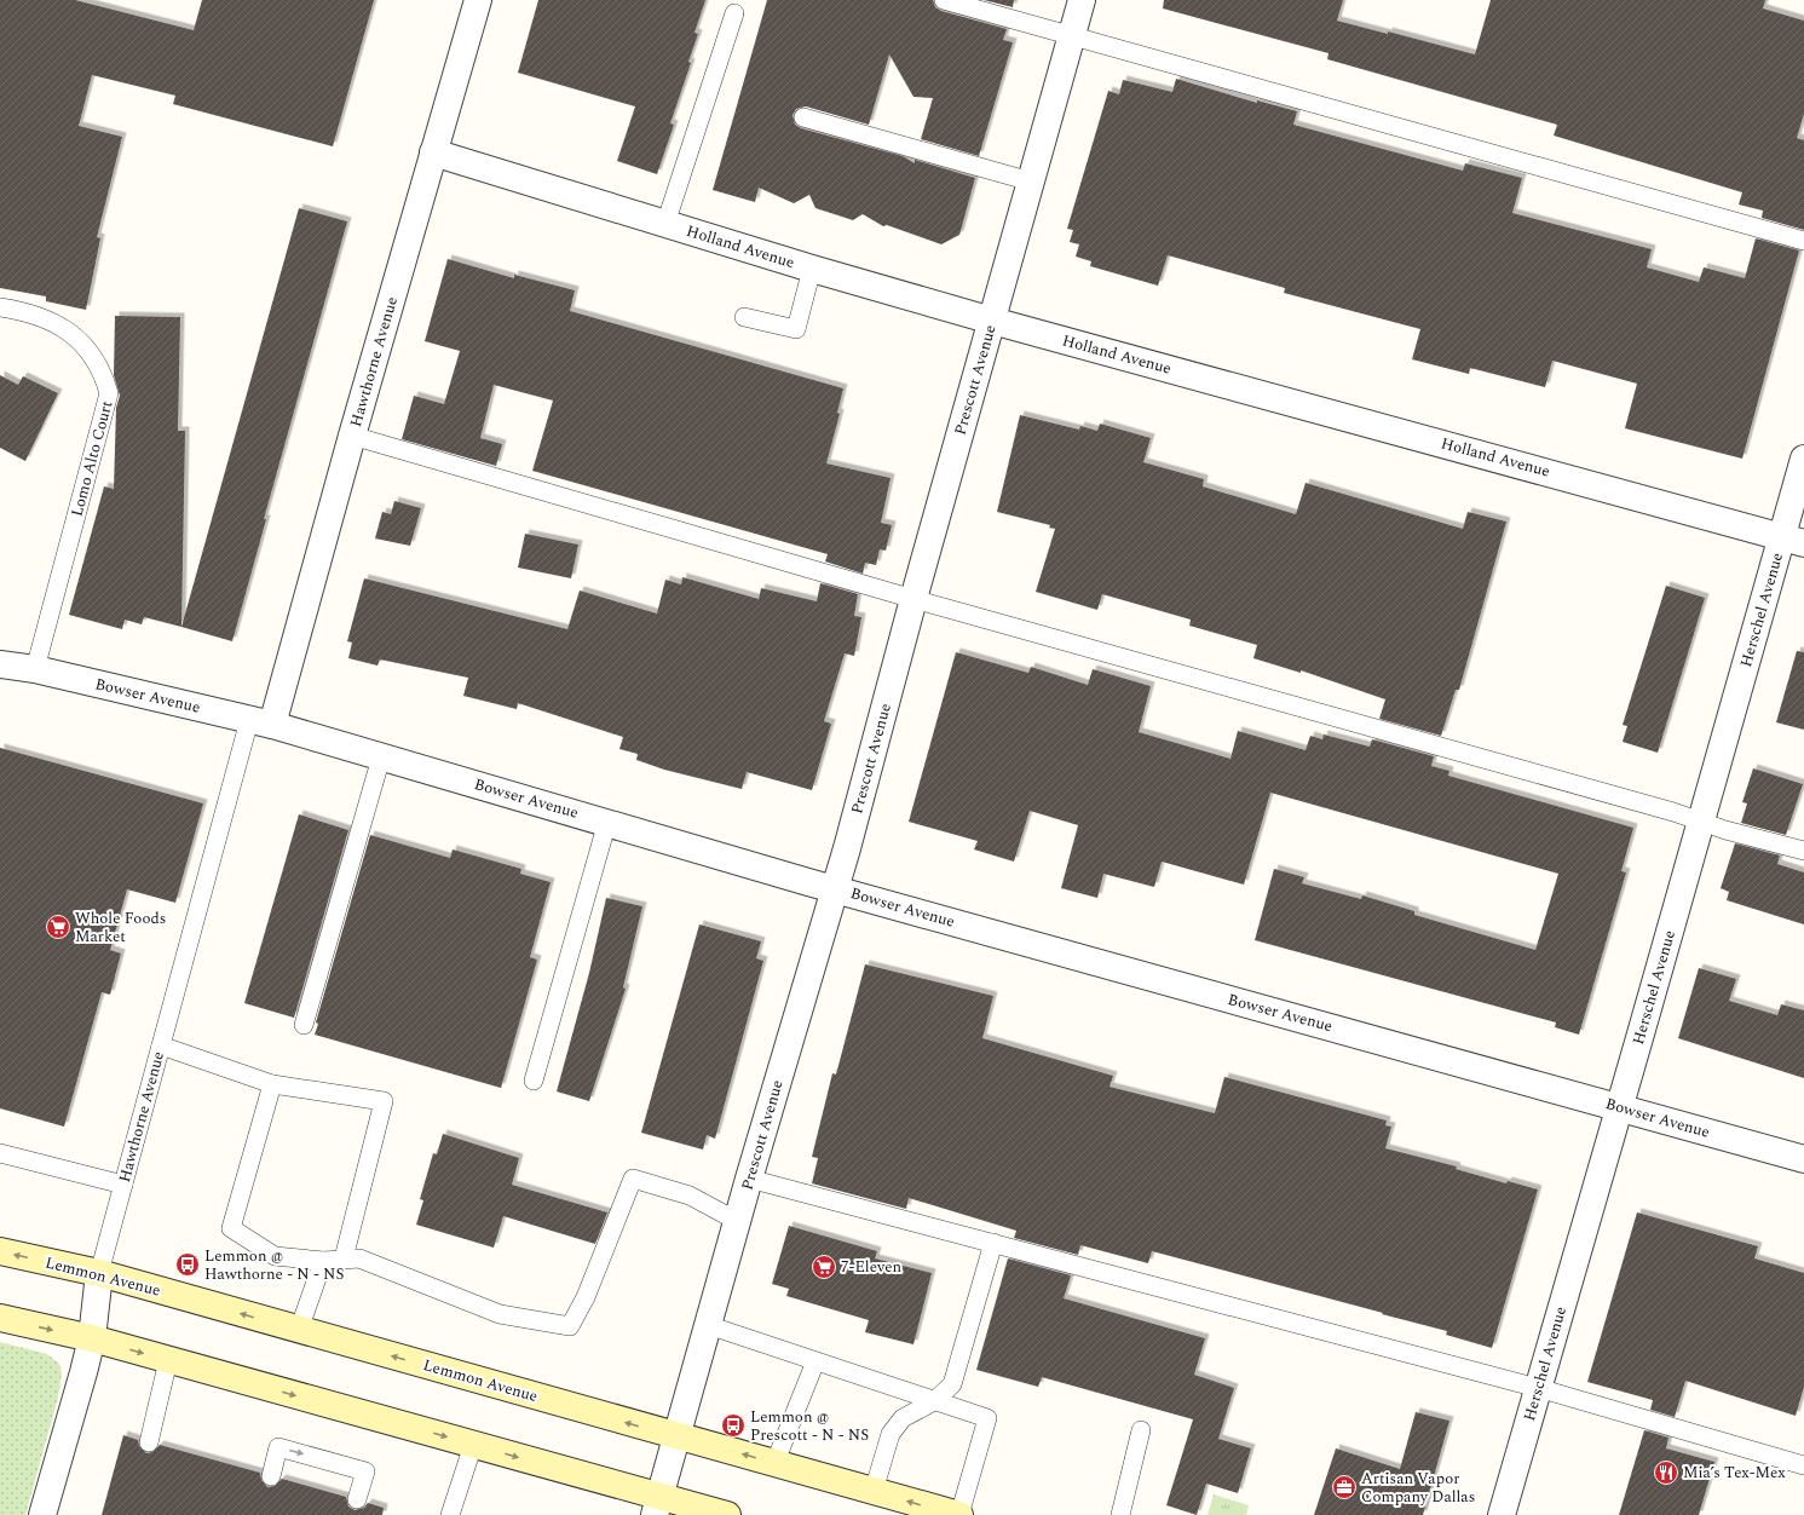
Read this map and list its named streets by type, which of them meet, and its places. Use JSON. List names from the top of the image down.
{
  "streets": {
    "main road": ["Lemmon Avenue"],
    "street": [
      "Holland Avenue",
      "Hawthorne Avenue",
      "Prescott Avenue",
      "Herschel Avenue",
      "Bowser Avenue"
    ],
    "lane": ["Lomo Alto Court"]
  },
  "crossings": [
    ["Holland Avenue", "Hawthorne Avenue"],
    ["Holland Avenue", "Prescott Avenue"],
    ["Holland Avenue", "Herschel Avenue"],
    ["Hawthorne Avenue", "Bowser Avenue"],
    ["Hawthorne Avenue", "Lemmon Avenue"],
    ["Prescott Avenue", "Bowser Avenue"],
    ["Prescott Avenue", "Lemmon Avenue"],
    ["Lomo Alto Court", "Bowser Avenue"],
    ["Herschel Avenue", "Bowser Avenue"]
  ],
  "places": {
    "supermarket": ["Whole Foods Market", "7-Eleven"],
    "bus stop": ["Lemmon @ Hawthorne - N - NS", "Lemmon @ Prescott - N - NS"],
    "restaurant": ["Mia’s Tex-Mex"],
    "office": ["Artisan Vapor Company Dallas"]
  }
}
